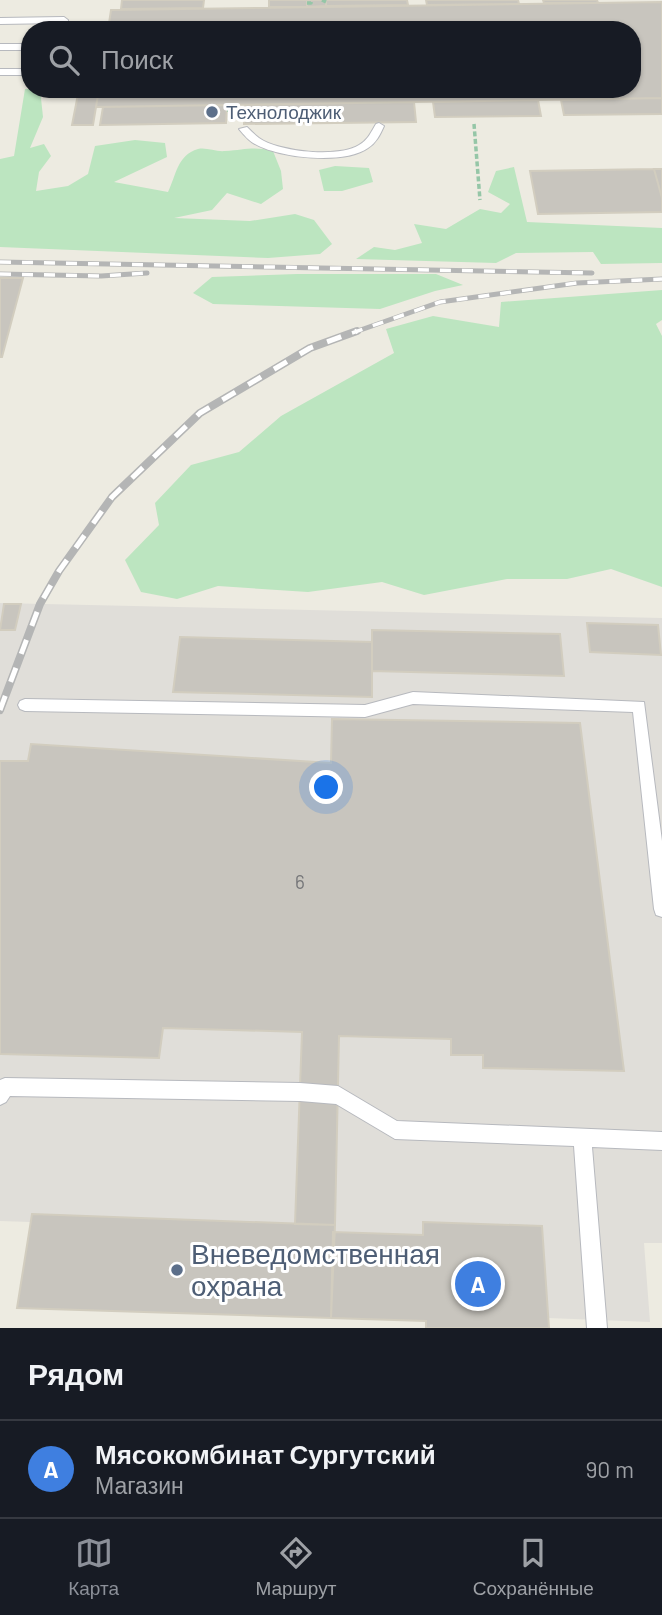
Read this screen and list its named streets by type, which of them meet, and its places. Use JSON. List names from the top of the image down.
{
  "places": ["Технолоджик", "Вневедомственная охрана"],
  "house_numbers": ["6"],
  "page": {
    "search": "Поиск",
    "pins": "A",
    "heading": "Рядом",
    "list": [
      {
        "mark": "A",
        "name": "Мясокомбинат Сургутский",
        "note": "Магазин",
        "value": "90 m"
      }
    ],
    "nav": ["Карта", "Маршрут", "Сохранённые"]
  }
}
